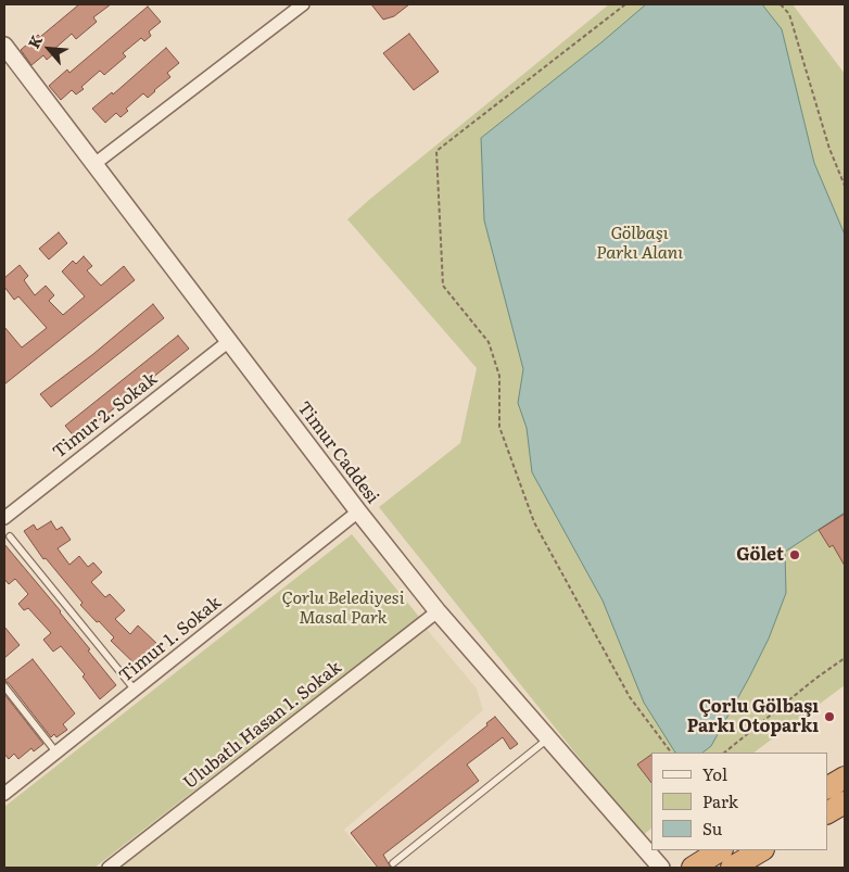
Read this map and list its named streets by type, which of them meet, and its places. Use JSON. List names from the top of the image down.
{
  "streets": {
    "street": [
      "Timur 2. Sokak",
      "Timur Caddesi",
      "Timur 1. Sokak",
      "Ulubatlı Hasan 1. Sokak"
    ]
  },
  "crossings": [
    ["Timur 2. Sokak", "Timur Caddesi"],
    ["Timur Caddesi", "Timur 1. Sokak"],
    ["Timur Caddesi", "Ulubatlı Hasan 1. Sokak"]
  ],
  "parks": ["Gölbaşı Parkı Alanı", "Çorlu Belediyesi Masal Park"],
  "places": ["Gölet", "Çorlu Gölbaşı Parkı Otoparkı"],
  "legend": ["Yol", "Park", "Su"],
  "north": "top left"
}
